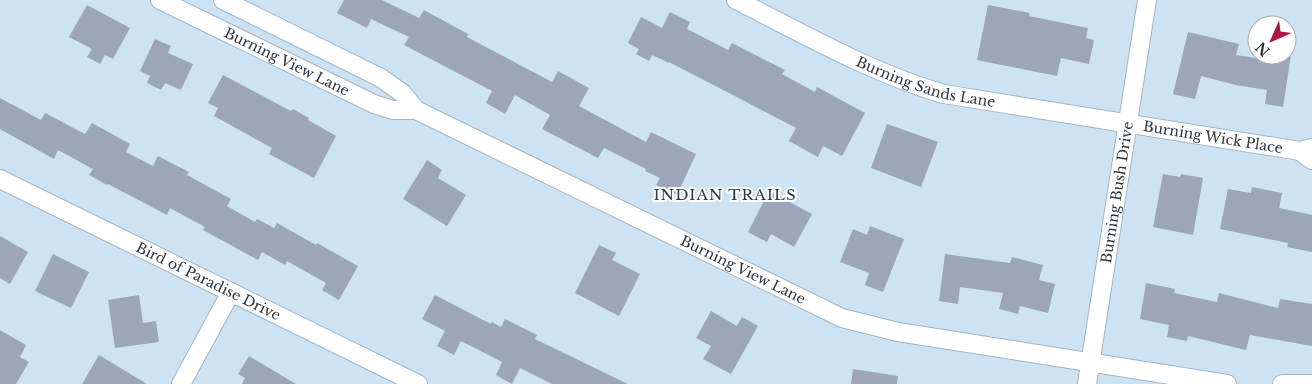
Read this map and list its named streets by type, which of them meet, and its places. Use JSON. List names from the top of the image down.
{
  "streets": {
    "street": [
      "Burning View Lane",
      "Burning Sands Lane",
      "Burning Wick Place",
      "Burning Bush Drive",
      "Bird of Paradise Drive"
    ]
  },
  "crossings": [
    ["Burning View Lane", "Burning Bush Drive"],
    ["Burning Sands Lane", "Burning Wick Place"],
    ["Burning Sands Lane", "Burning Bush Drive"],
    ["Burning Wick Place", "Burning Bush Drive"]
  ],
  "districts": ["INDIAN TRAILS"],
  "north": "bottom left"
}
